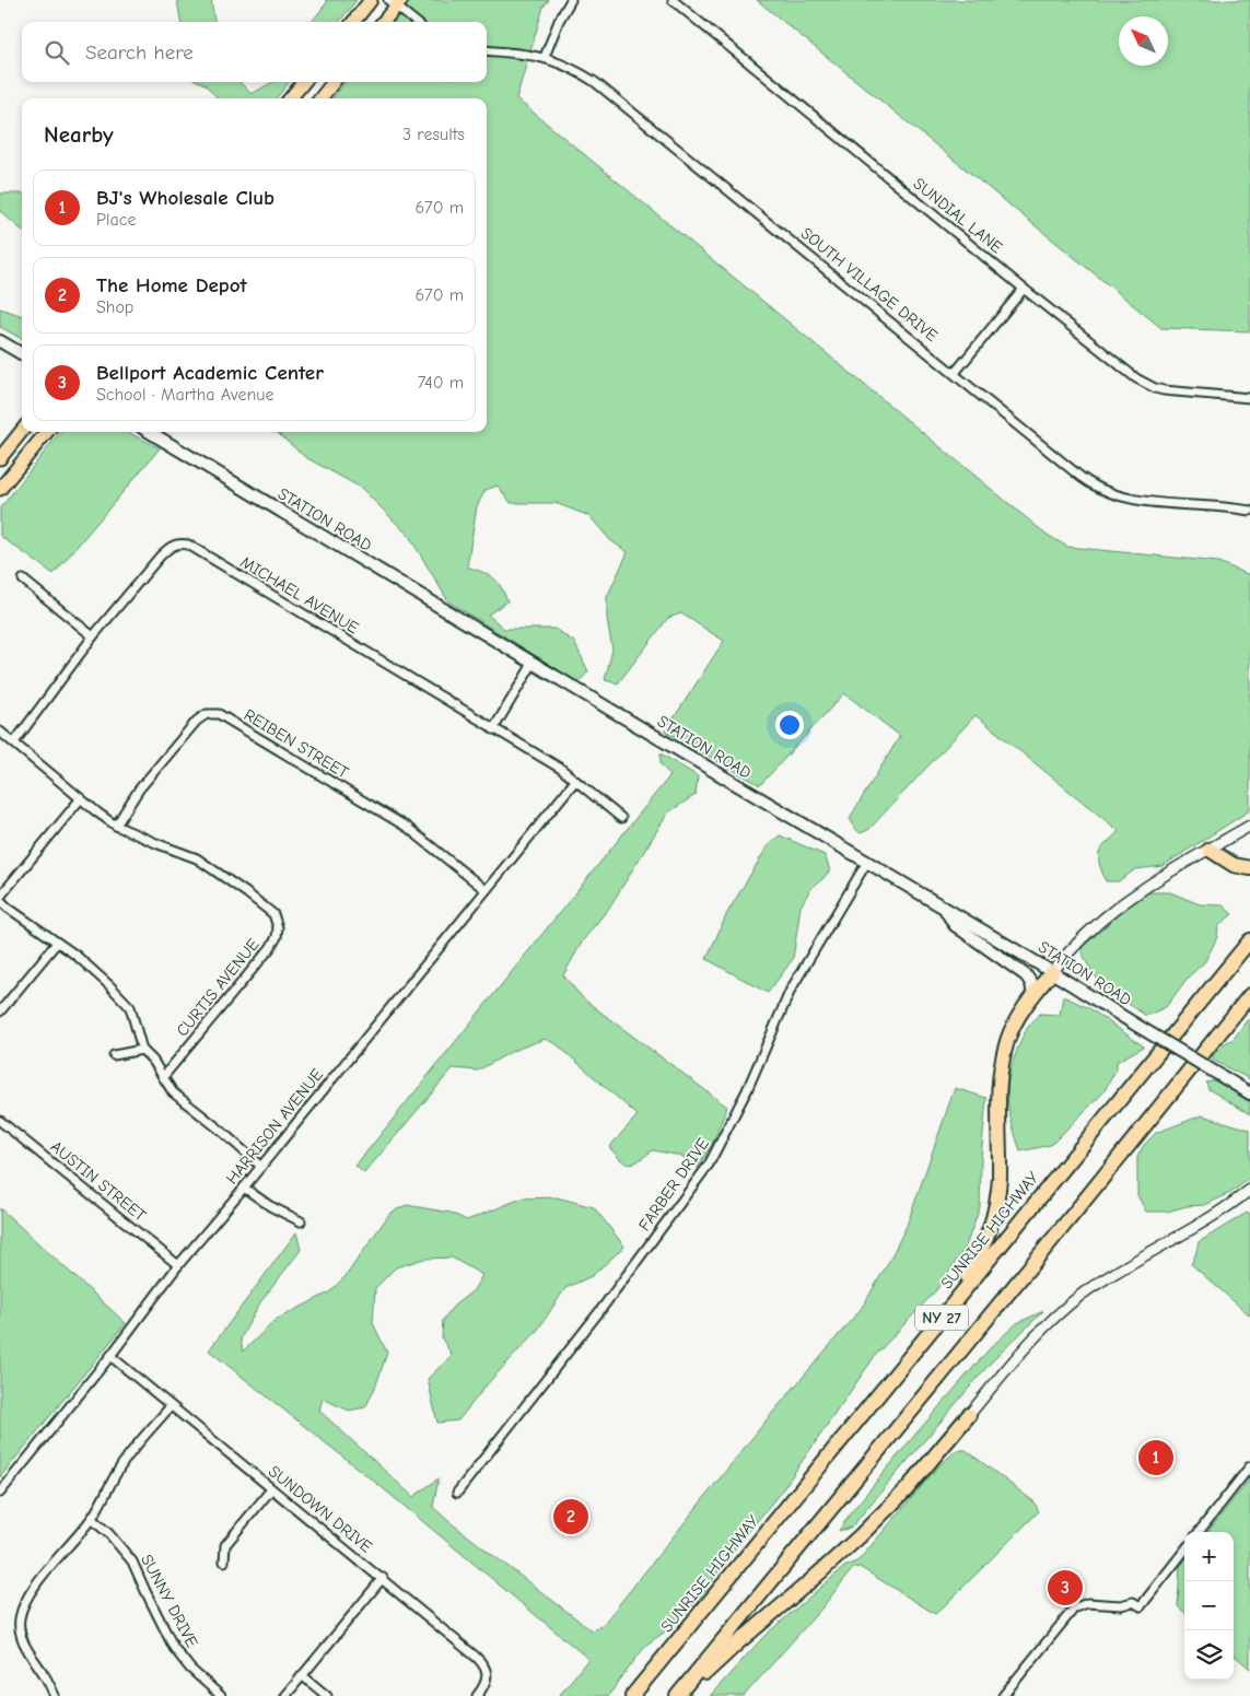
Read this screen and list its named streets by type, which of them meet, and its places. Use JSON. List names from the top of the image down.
{
  "streets": {
    "highway": ["SUNRISE HIGHWAY", "NY 27"],
    "main road": ["STATION ROAD"],
    "street": [
      "SUNDIAL LANE",
      "SOUTH VILLAGE DRIVE",
      "MICHAEL AVENUE",
      "REIBEN STREET",
      "CURTIS AVENUE",
      "HARRISON AVENUE",
      "AUSTIN STREET",
      "FARBER DRIVE",
      "SUNDOWN DRIVE",
      "SUNNY DRIVE"
    ]
  },
  "crossings": [
    ["STATION ROAD", "FARBER DRIVE"],
    ["MICHAEL AVENUE", "CURTIS AVENUE"],
    ["MICHAEL AVENUE", "HARRISON AVENUE"],
    ["REIBEN STREET", "CURTIS AVENUE"],
    ["REIBEN STREET", "HARRISON AVENUE"],
    ["HARRISON AVENUE", "AUSTIN STREET"],
    ["HARRISON AVENUE", "SUNDOWN DRIVE"]
  ],
  "north": "top left",
  "page": {
    "search": "Search here",
    "heading": ["Nearby", "3 results"],
    "list": [
      {
        "mark": "1",
        "name": "BJ's Wholesale Club",
        "note": "Place",
        "value": "670 m"
      },
      {
        "mark": "2",
        "name": "The Home Depot",
        "note": "Shop",
        "value": "670 m"
      },
      {
        "mark": "3",
        "name": "Bellport Academic Center",
        "note": "School · Martha Avenue",
        "value": "740 m"
      }
    ],
    "pins": ["1", "2", "3"],
    "map_buttons": ["+", "−"]
  }
}
